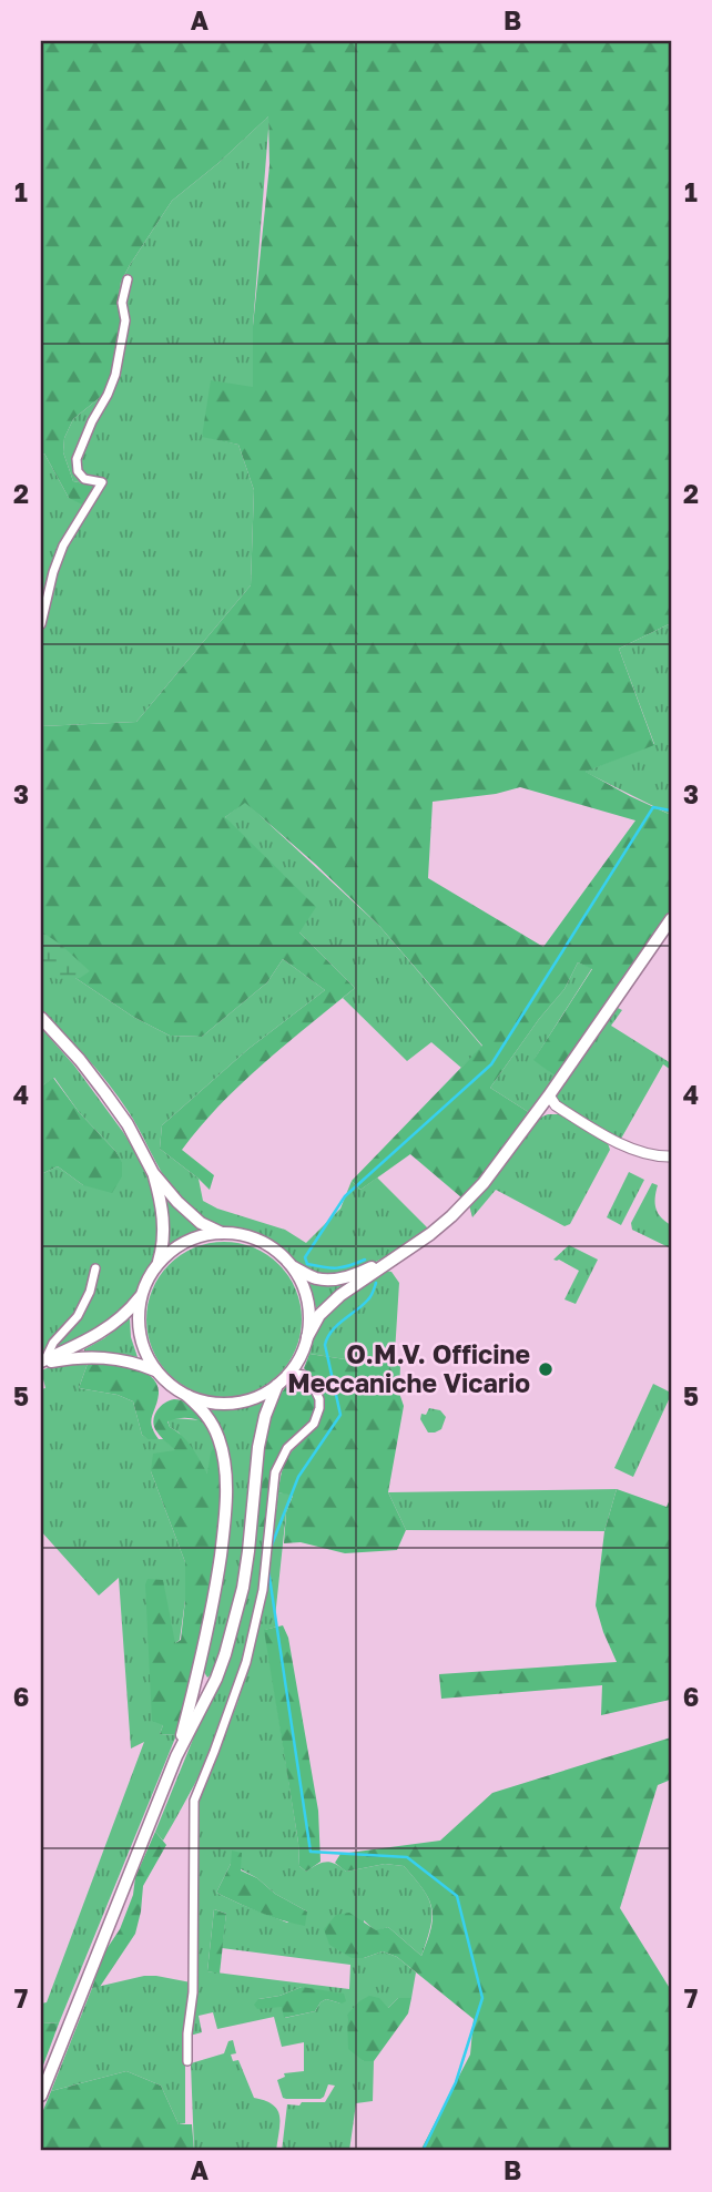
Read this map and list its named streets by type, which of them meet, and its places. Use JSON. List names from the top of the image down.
{
  "places": ["O.M.V. Officine Meccaniche Vicario"],
  "grid": {
    "columns": ["A", "B"],
    "rows": [
      "1",
      "2",
      "3",
      "4",
      "5",
      "6",
      "7"
    ]
  }
}
